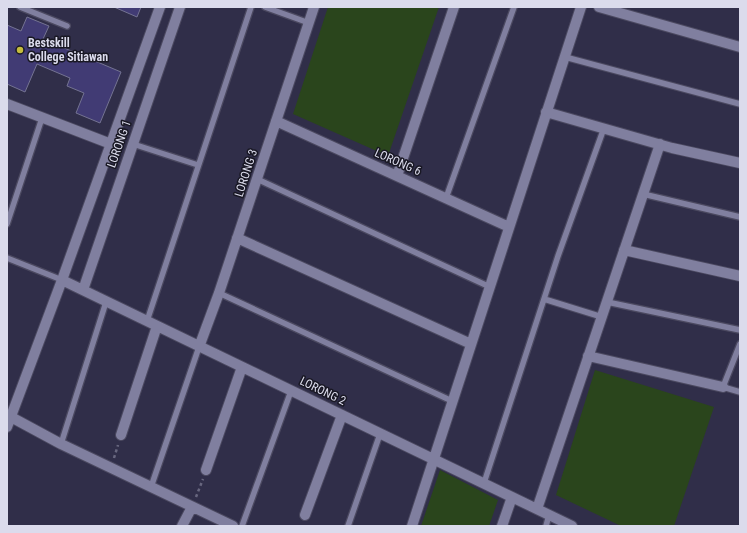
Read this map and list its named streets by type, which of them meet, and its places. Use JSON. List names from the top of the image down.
{
  "streets": {
    "street": [
      "LORONG 1",
      "LORONG 6",
      "LORONG 3",
      "LORONG 2"
    ]
  },
  "crossings": [
    ["LORONG 1", "LORONG 2"],
    ["LORONG 6", "LORONG 3"],
    ["LORONG 3", "LORONG 2"]
  ],
  "places": ["Bestskill College Sitiawan"]
}
